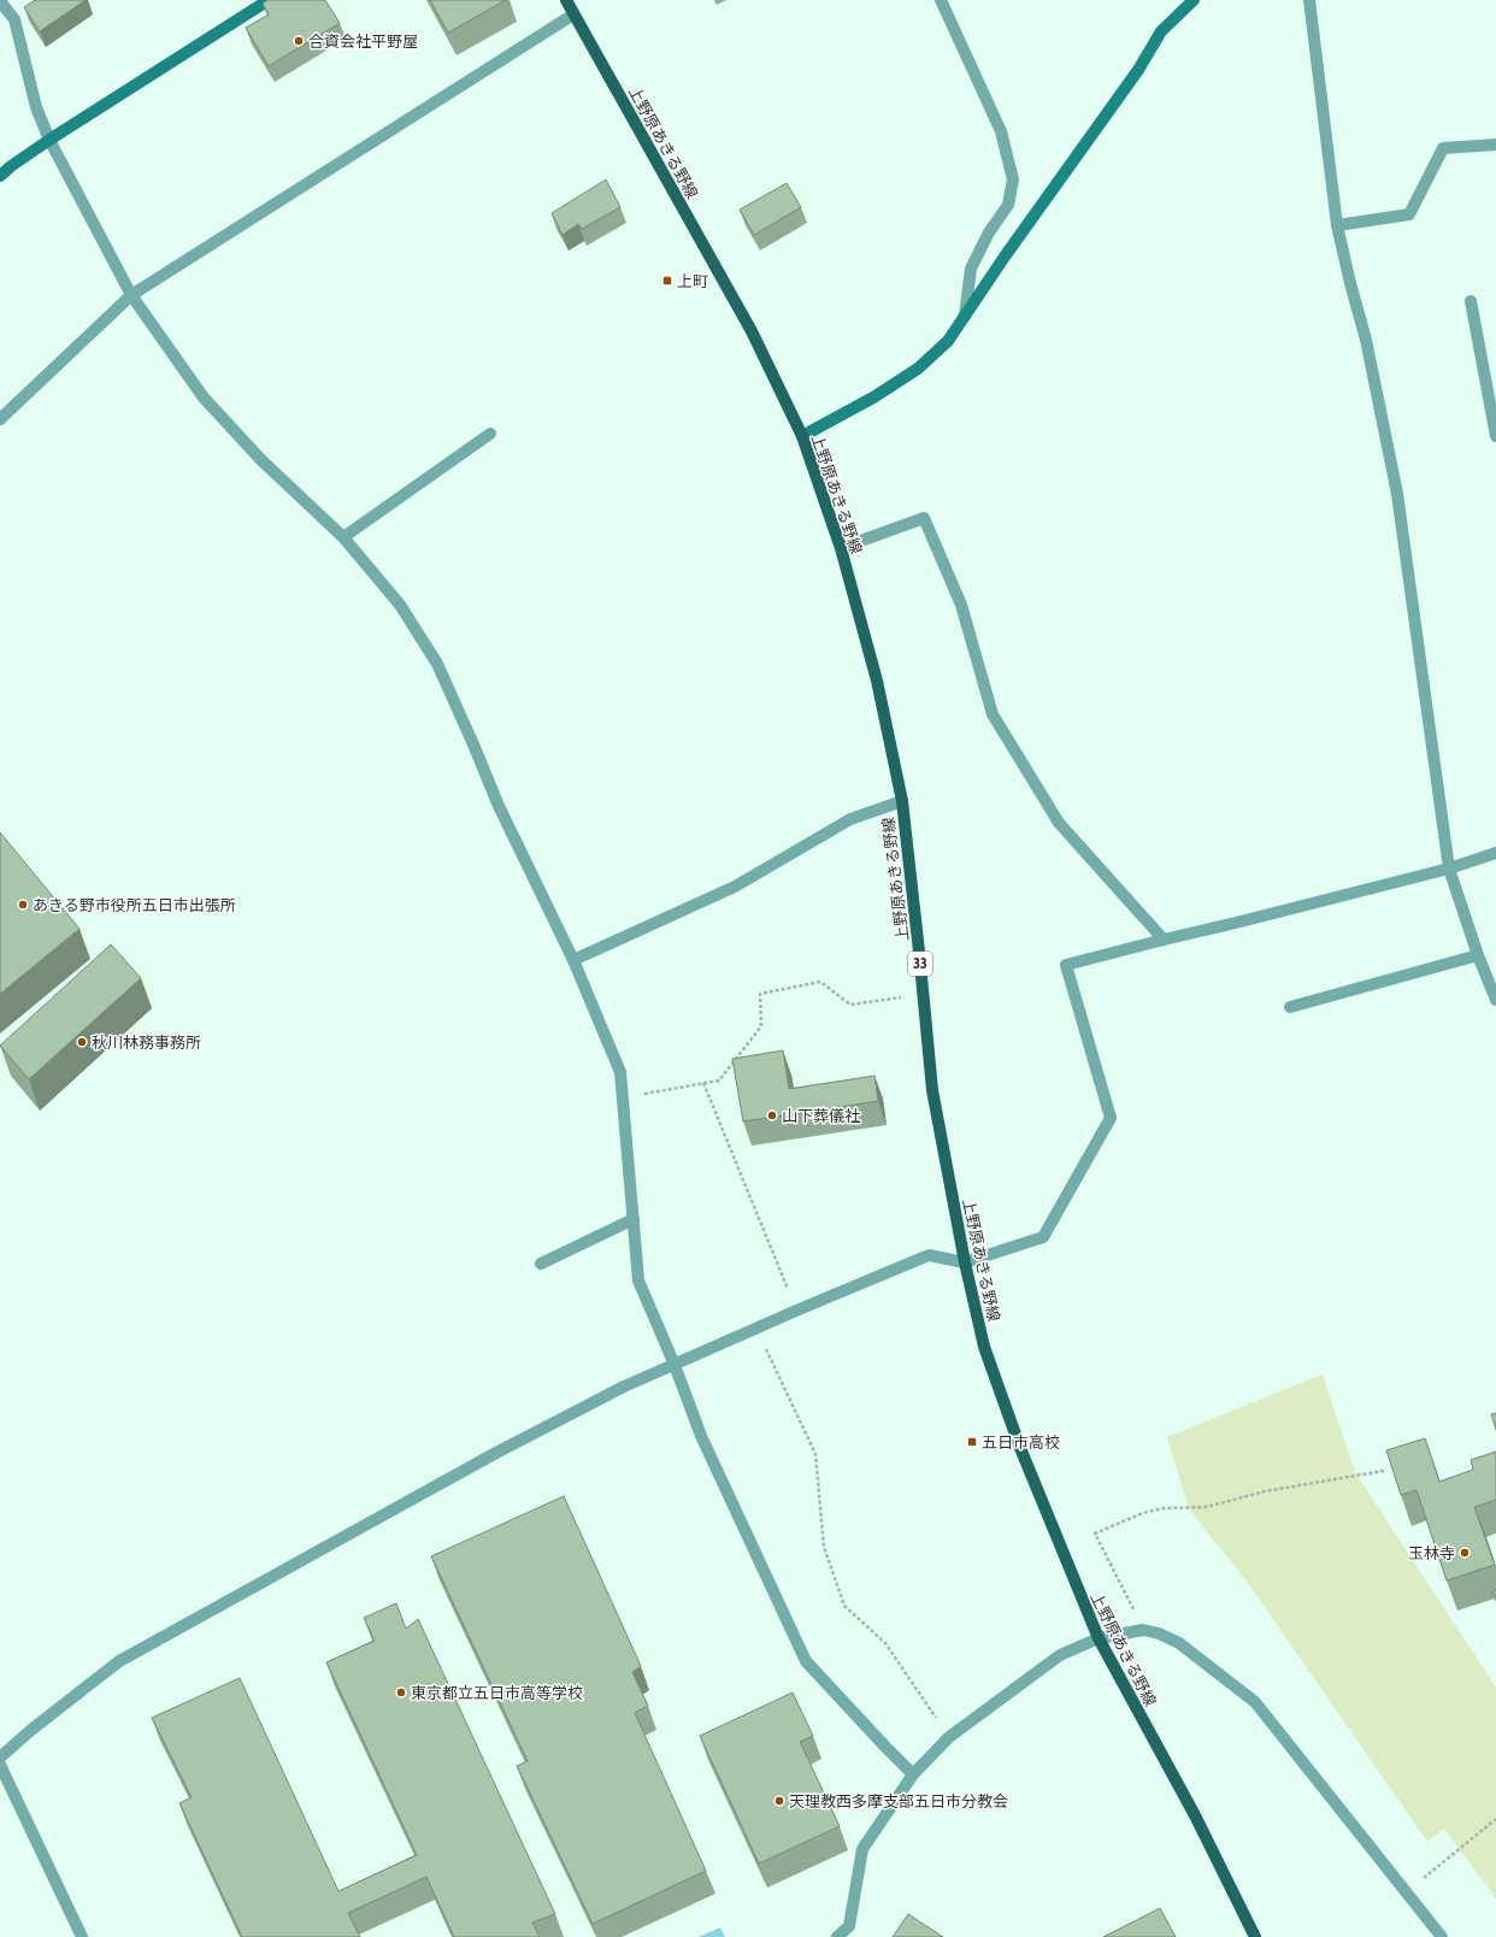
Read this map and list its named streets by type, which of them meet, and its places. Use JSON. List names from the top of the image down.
{
  "streets": {
    "main road": ["上野原あきる野線", "33"]
  },
  "places": {
    "other": [
      "合資会社平野屋",
      "あきる野市役所五日市出張所",
      "秋川林務事務所",
      "山下葬儀社",
      "玉林寺",
      "東京都立五日市高等学校",
      "天理教西多摩支部五日市分教会"
    ],
    "transit": ["上町", "五日市高校"]
  }
}
